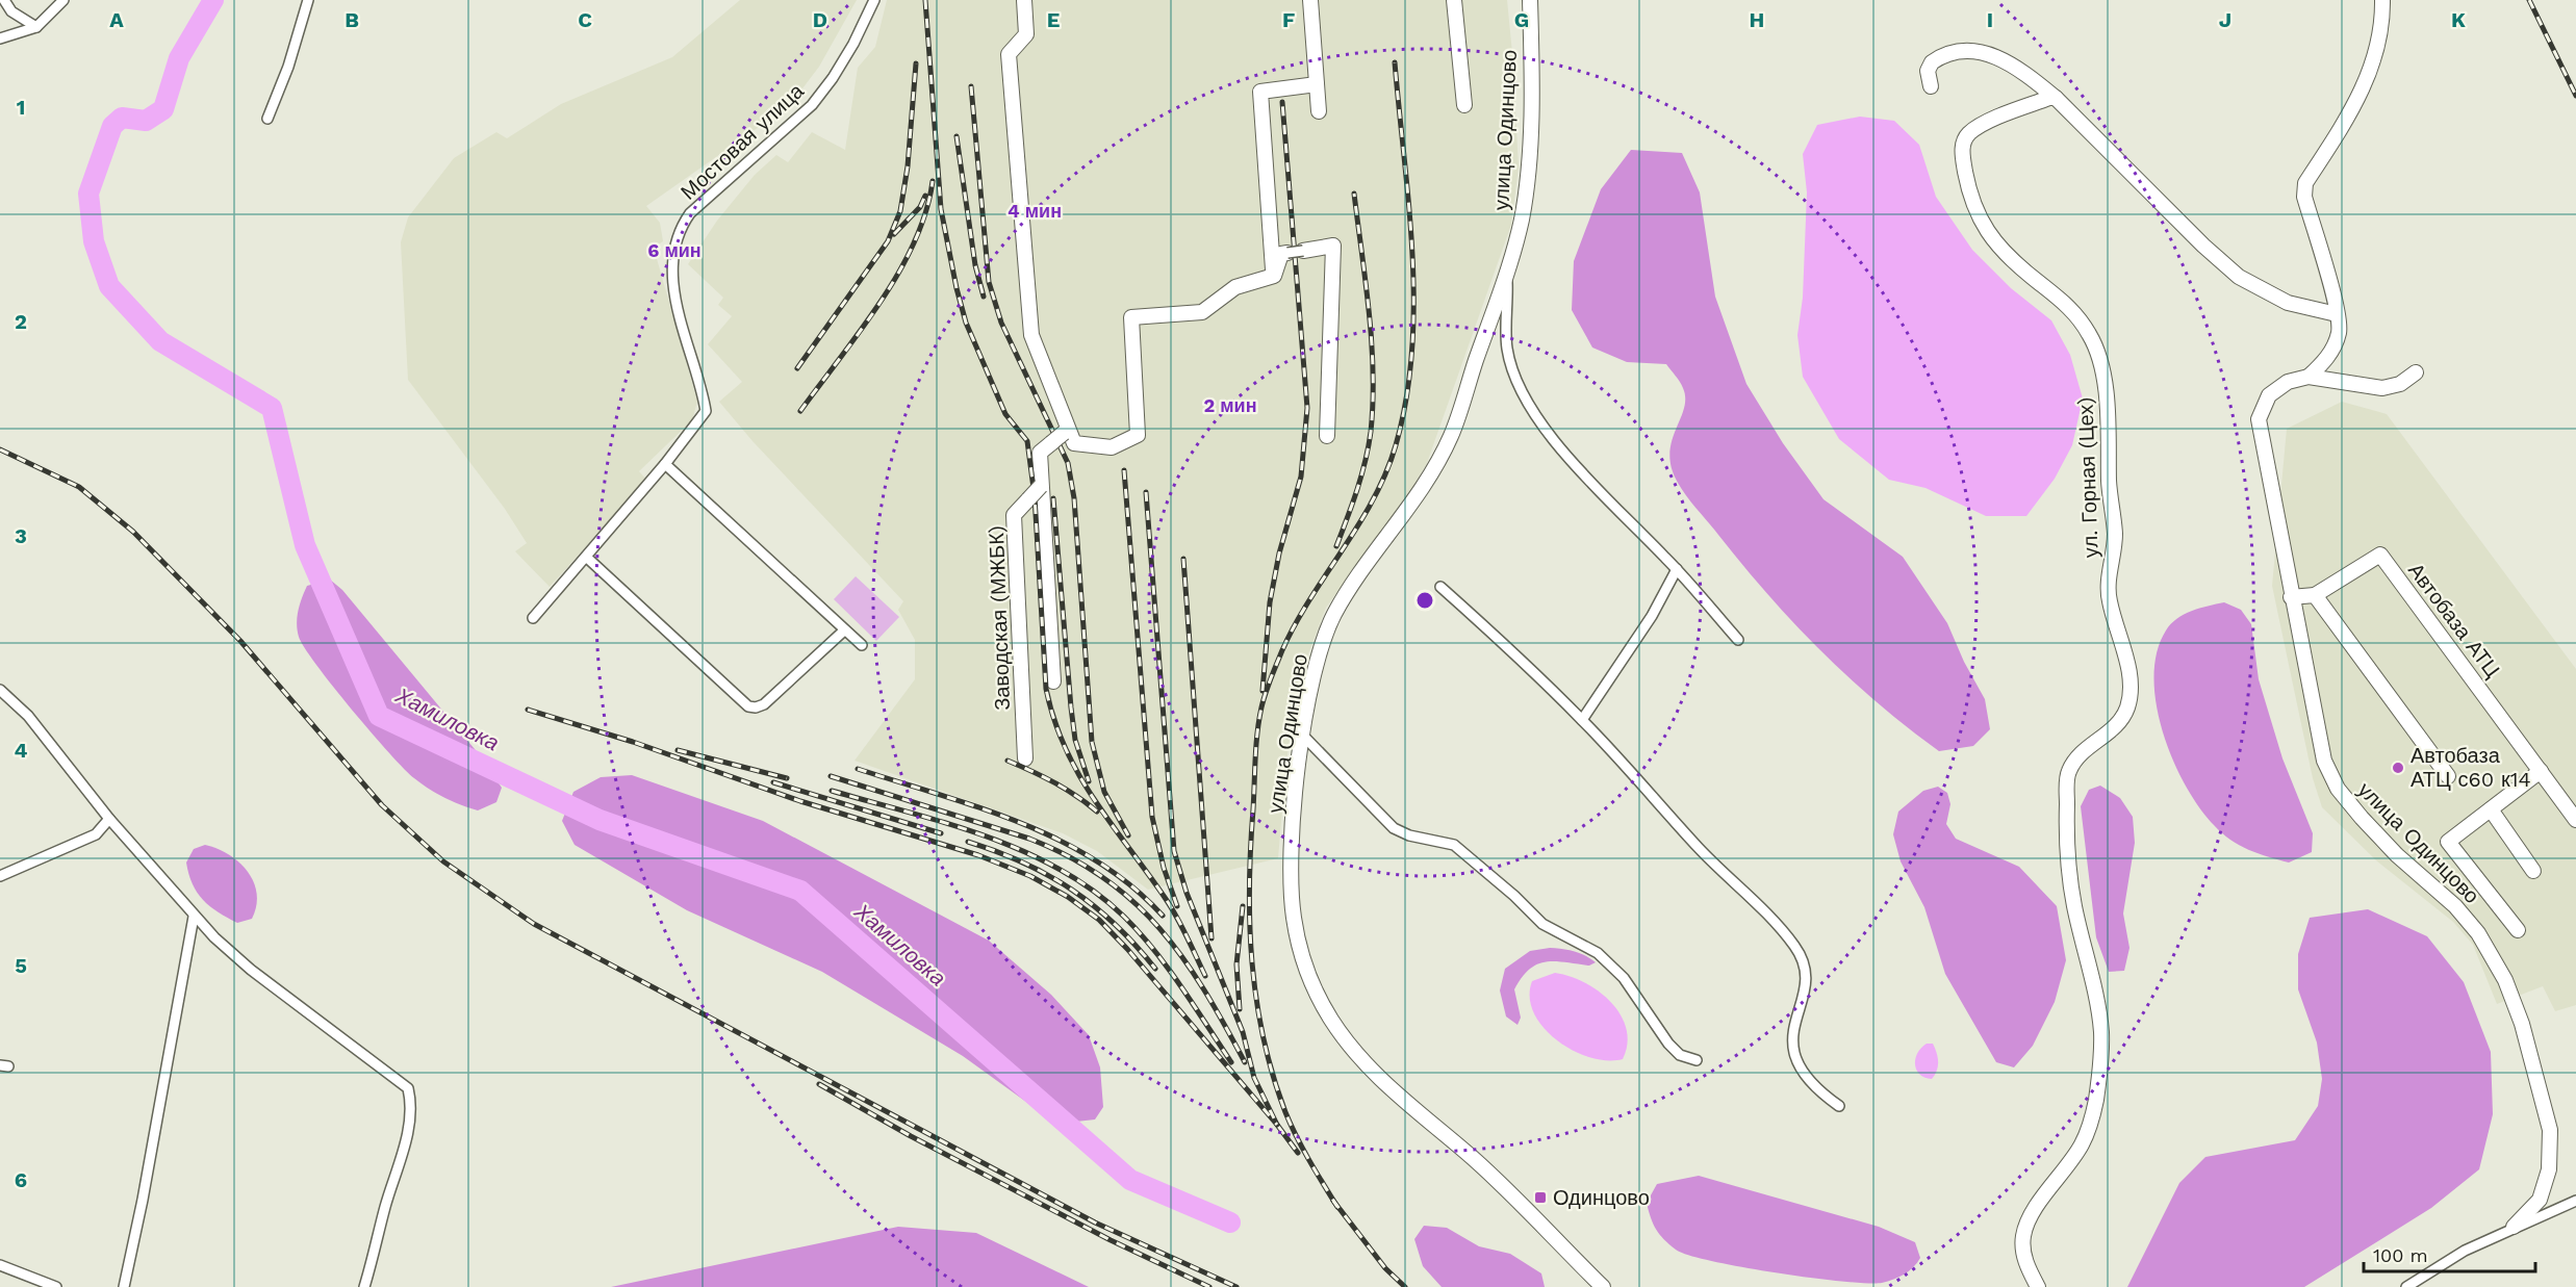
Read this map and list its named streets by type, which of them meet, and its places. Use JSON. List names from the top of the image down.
{
  "streets": {
    "street": [
      "улица Одинцово",
      "Мостовая улица",
      "ул. Горная (Цех)",
      "Заводская (МЖБК)",
      "Автобаза АТЦ"
    ]
  },
  "crossings": [
    ["улица Одинцово", "Автобаза АТЦ"]
  ],
  "water": ["Хамиловка"],
  "places": {
    "other": ["Автобаза АТЦ с60 к14"],
    "transit": ["Одинцово"]
  },
  "scale_bar": "100 m",
  "grid": {
    "columns": [
      "A",
      "B",
      "C",
      "D",
      "E",
      "F",
      "G",
      "H",
      "I",
      "J",
      "K"
    ],
    "rows": [
      "1",
      "2",
      "3",
      "4",
      "5",
      "6"
    ]
  },
  "rings": ["4 мин", "6 мин", "2 мин"]
}
